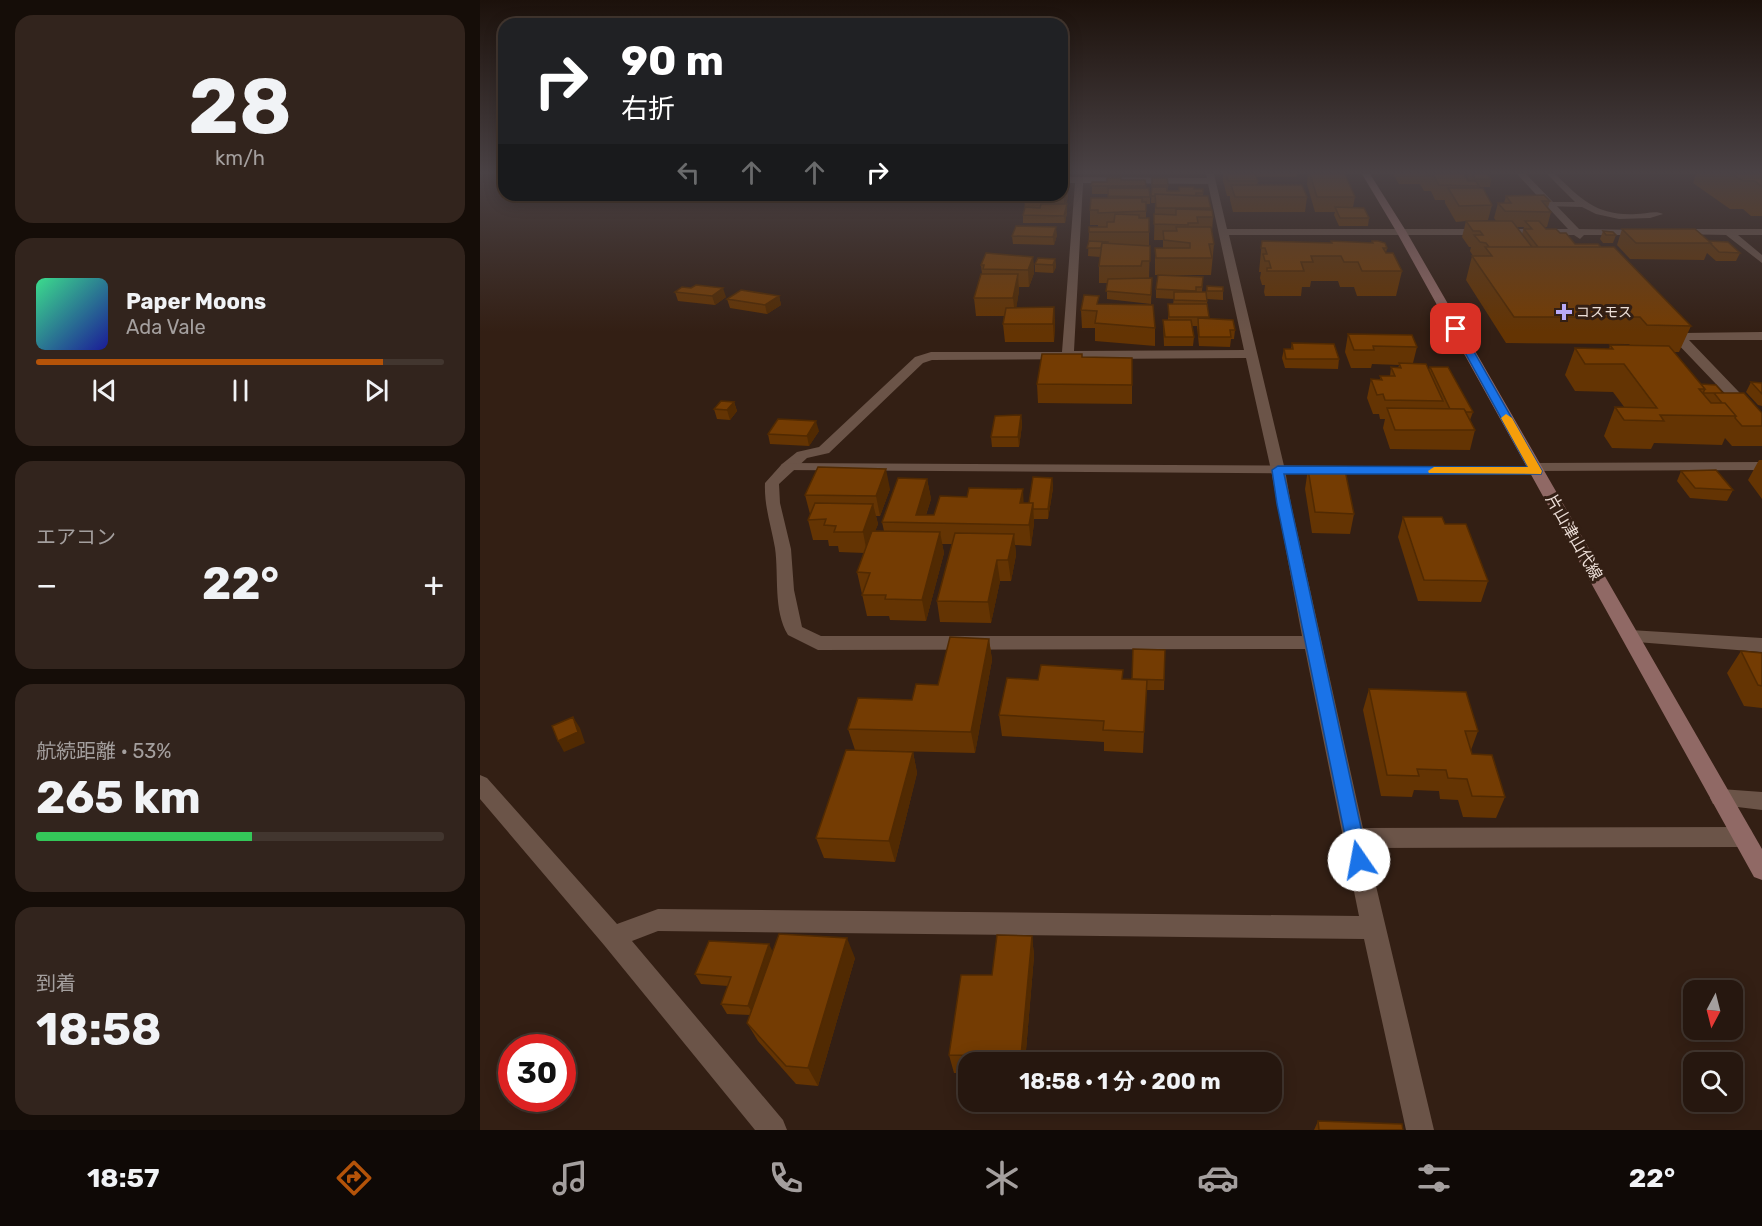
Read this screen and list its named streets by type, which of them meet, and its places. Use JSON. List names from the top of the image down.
{
  "streets": {
    "main road": ["片山津山代線"]
  },
  "places": {
    "health": ["コスモス"]
  },
  "north": "bottom",
  "page": {
    "tile": [
      ["28", "km/h"],
      "エアコン",
      ["航続距離 · 53%", "265 km"],
      ["到着", "18:58"]
    ],
    "turn": ["90 m", "右折"],
    "song": ["Paper Moons", "Ada Vale"],
    "heat": ["−", "22°", "+"],
    "limit": "30",
    "trip": "18:58 · 1 分 · 200 m",
    "tabs": ["18:57", "22°"]
  }
}
